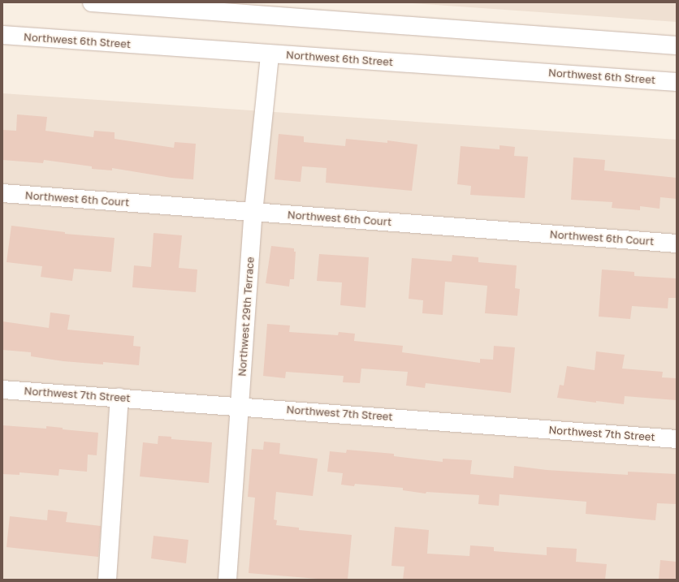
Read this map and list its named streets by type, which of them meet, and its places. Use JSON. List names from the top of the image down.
{
  "streets": {
    "street": [
      "Northwest 6th Street",
      "Northwest 6th Court",
      "Northwest 29th Terrace",
      "Northwest 7th Street"
    ]
  },
  "crossings": [
    ["Northwest 6th Street", "Northwest 29th Terrace"],
    ["Northwest 6th Court", "Northwest 29th Terrace"],
    ["Northwest 29th Terrace", "Northwest 7th Street"]
  ]
}
